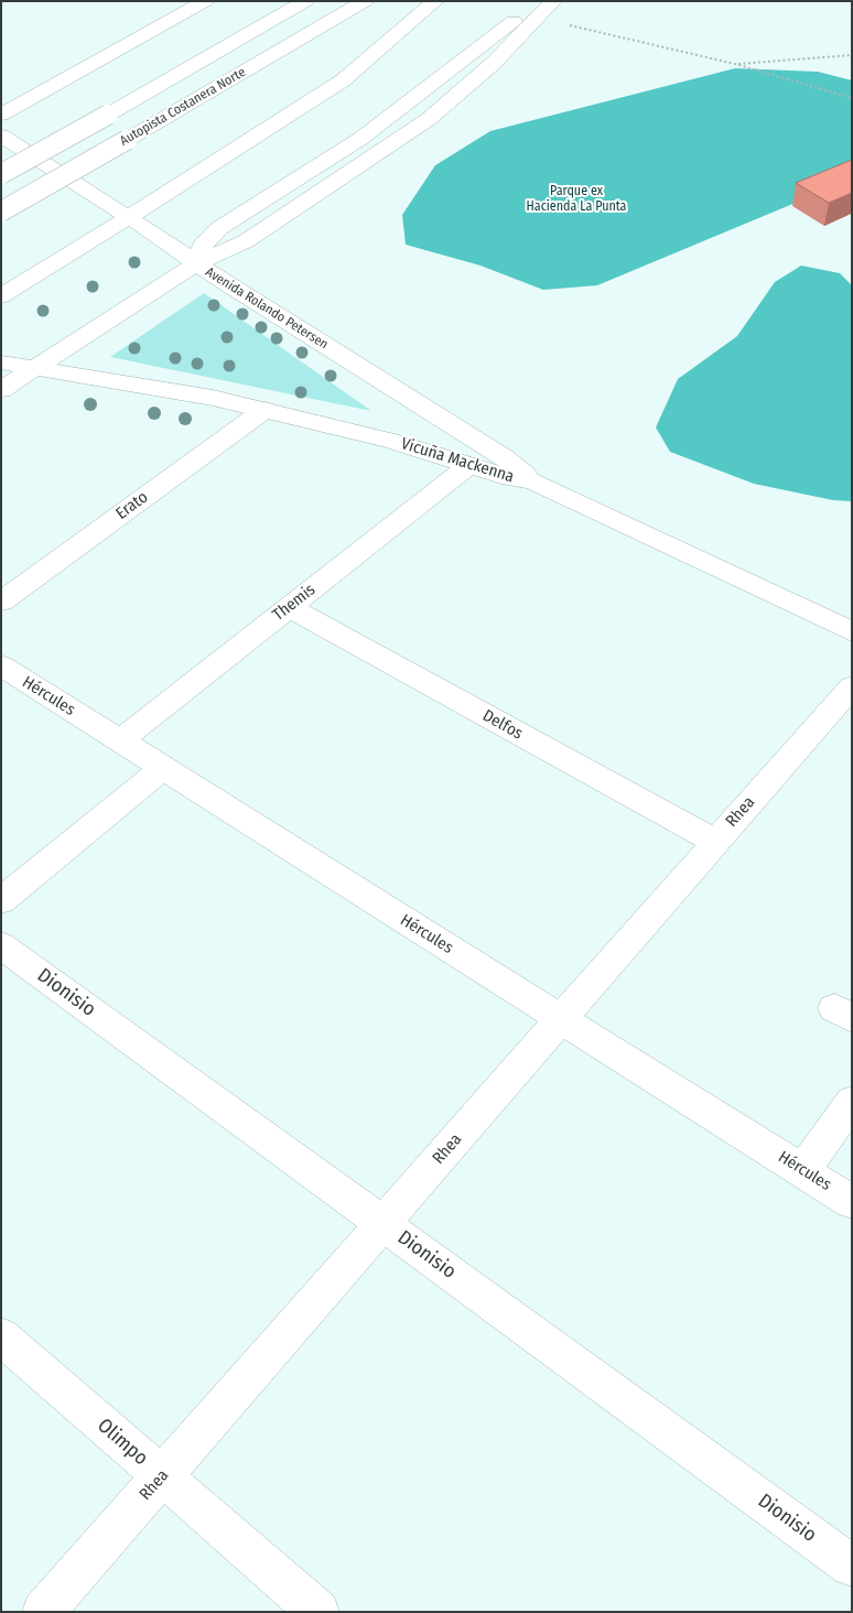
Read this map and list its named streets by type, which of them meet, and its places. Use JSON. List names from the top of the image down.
{
  "streets": {
    "main road": [
      "Autopista Costanera Norte",
      "Avenida Rolando Petersen",
      "Vicuña Mackenna",
      "Erato",
      "Themis",
      "Hércules",
      "Delfos",
      "Rhea",
      "Dionisio",
      "Olimpo"
    ]
  },
  "crossings": [
    ["Avenida Rolando Petersen", "Vicuña Mackenna"],
    ["Vicuña Mackenna", "Erato"],
    ["Vicuña Mackenna", "Themis"],
    ["Themis", "Hércules"],
    ["Themis", "Delfos"],
    ["Hércules", "Rhea"],
    ["Delfos", "Rhea"],
    ["Rhea", "Dionisio"],
    ["Rhea", "Olimpo"]
  ],
  "parks": ["Parque ex Hacienda La Punta"]
}
